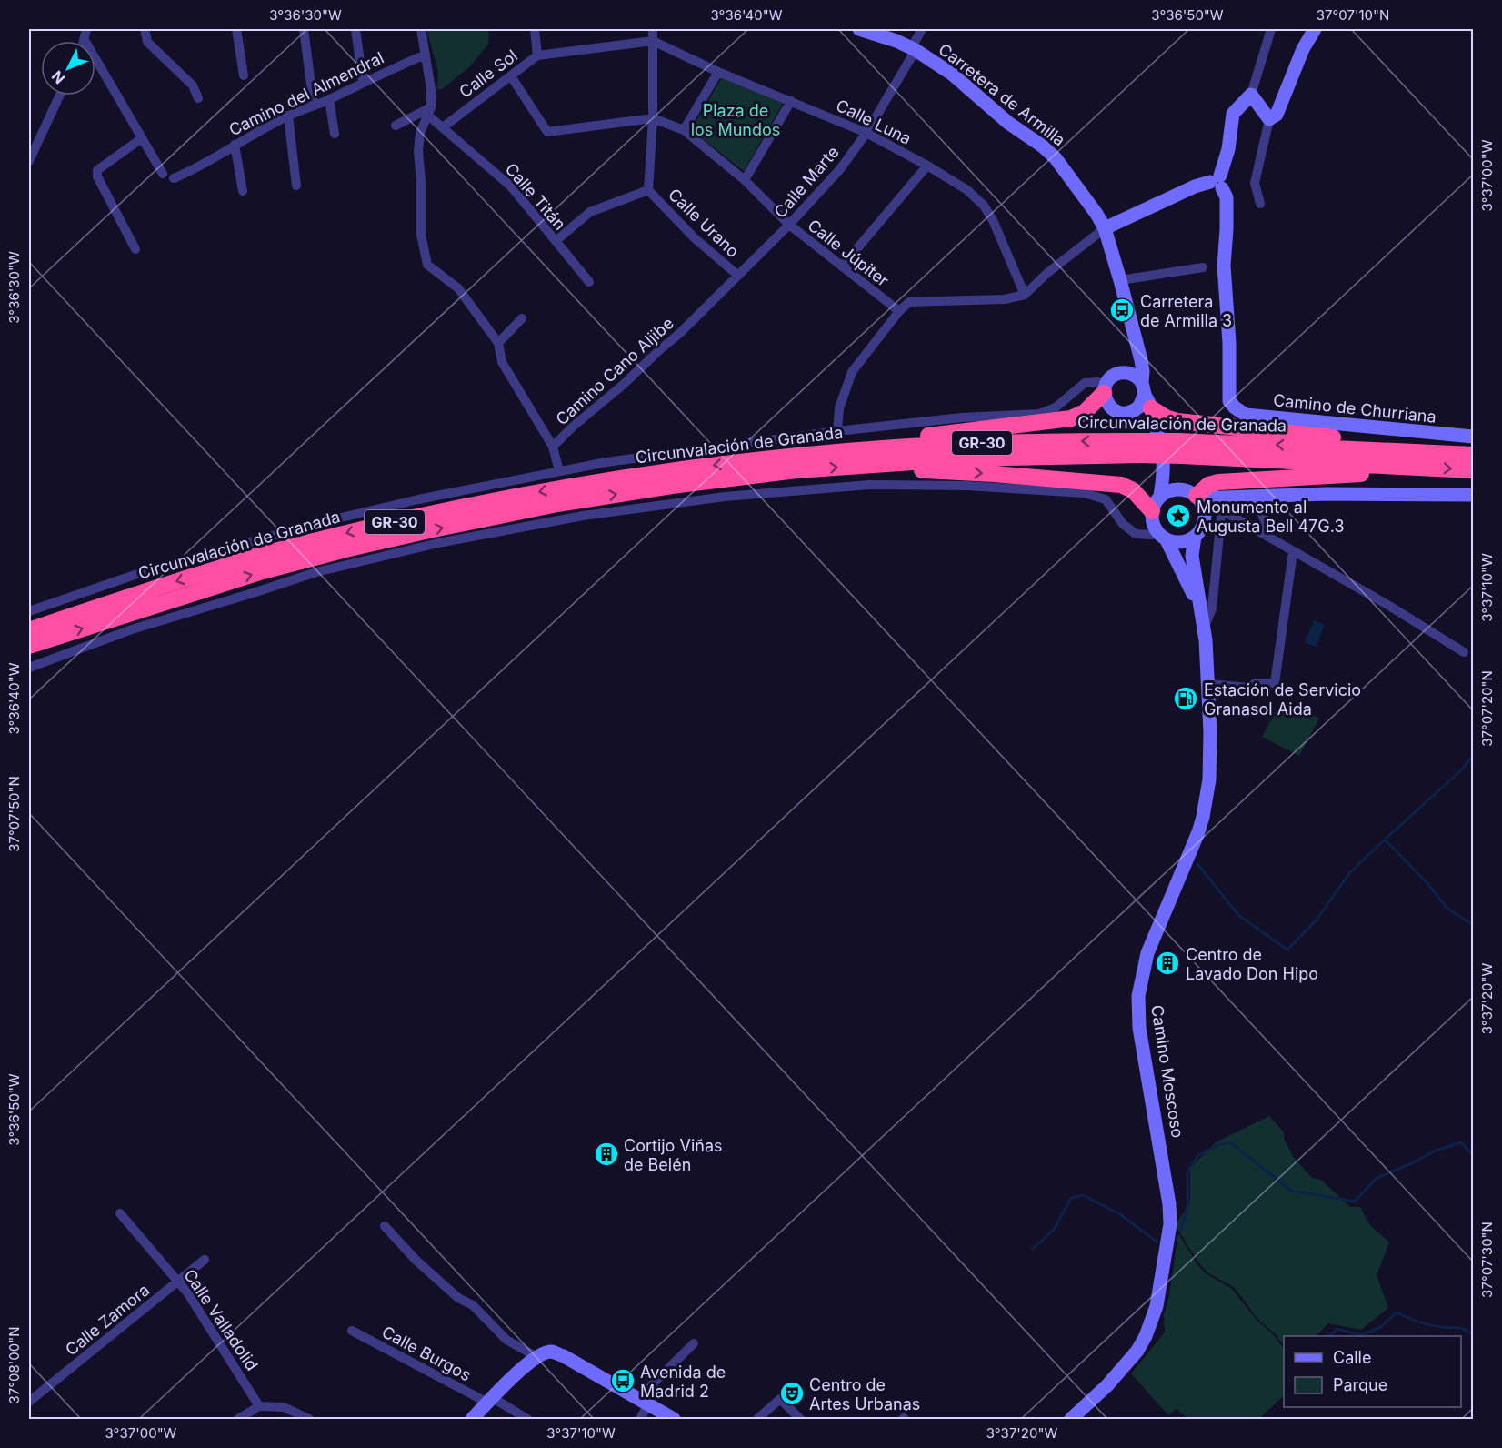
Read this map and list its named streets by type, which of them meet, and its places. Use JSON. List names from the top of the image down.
{
  "streets": {
    "highway": ["Circunvalación de Granada", "GR-30"],
    "street": [
      "Calle Sol",
      "Camino del Almendral",
      "Carretera de Armilla",
      "Calle Luna",
      "Calle Marte",
      "Calle Titán",
      "Calle Urano",
      "Calle Júpiter",
      "Camino Cano Aljibe",
      "Camino de Churriana",
      "Camino Moscoso",
      "Calle Zamora",
      "Calle Valladolid",
      "Calle Burgos"
    ]
  },
  "crossings": [
    ["Calle Sol", "Calle Luna"],
    ["Calle Sol", "Calle Titán"],
    ["Carretera de Armilla", "Calle Marte"],
    ["Calle Luna", "Calle Marte"],
    ["Calle Marte", "Calle Urano"],
    ["Calle Marte", "Calle Júpiter"],
    ["Calle Marte", "Camino Cano Aljibe"],
    ["Calle Zamora", "Calle Valladolid"]
  ],
  "parks": ["Plaza de los Mundos"],
  "places": {
    "bus stop": ["Carretera de Armilla 3", "Avenida de Madrid 2"],
    "place": ["Monumento al Augusta Bell 47G.3"],
    "fuel station": ["Estación de Servicio Granasol Aida"],
    "building": ["Centro de Lavado Don Hipo", "Cortijo Viñas de Belén"],
    "theatre": ["Centro de Artes Urbanas"]
  },
  "legend": ["Calle", "Parque"],
  "north": "bottom left",
  "coordinates": [
    "3°36'30\"W",
    "3°36'40\"W",
    "3°36'50\"W",
    "37°07'10\"N",
    "3°37'00\"W",
    "3°37'10\"W",
    "37°07'20\"N",
    "37°07'50\"N",
    "3°37'20\"W",
    "37°07'30\"N",
    "37°08'00\"N"
  ]
}
